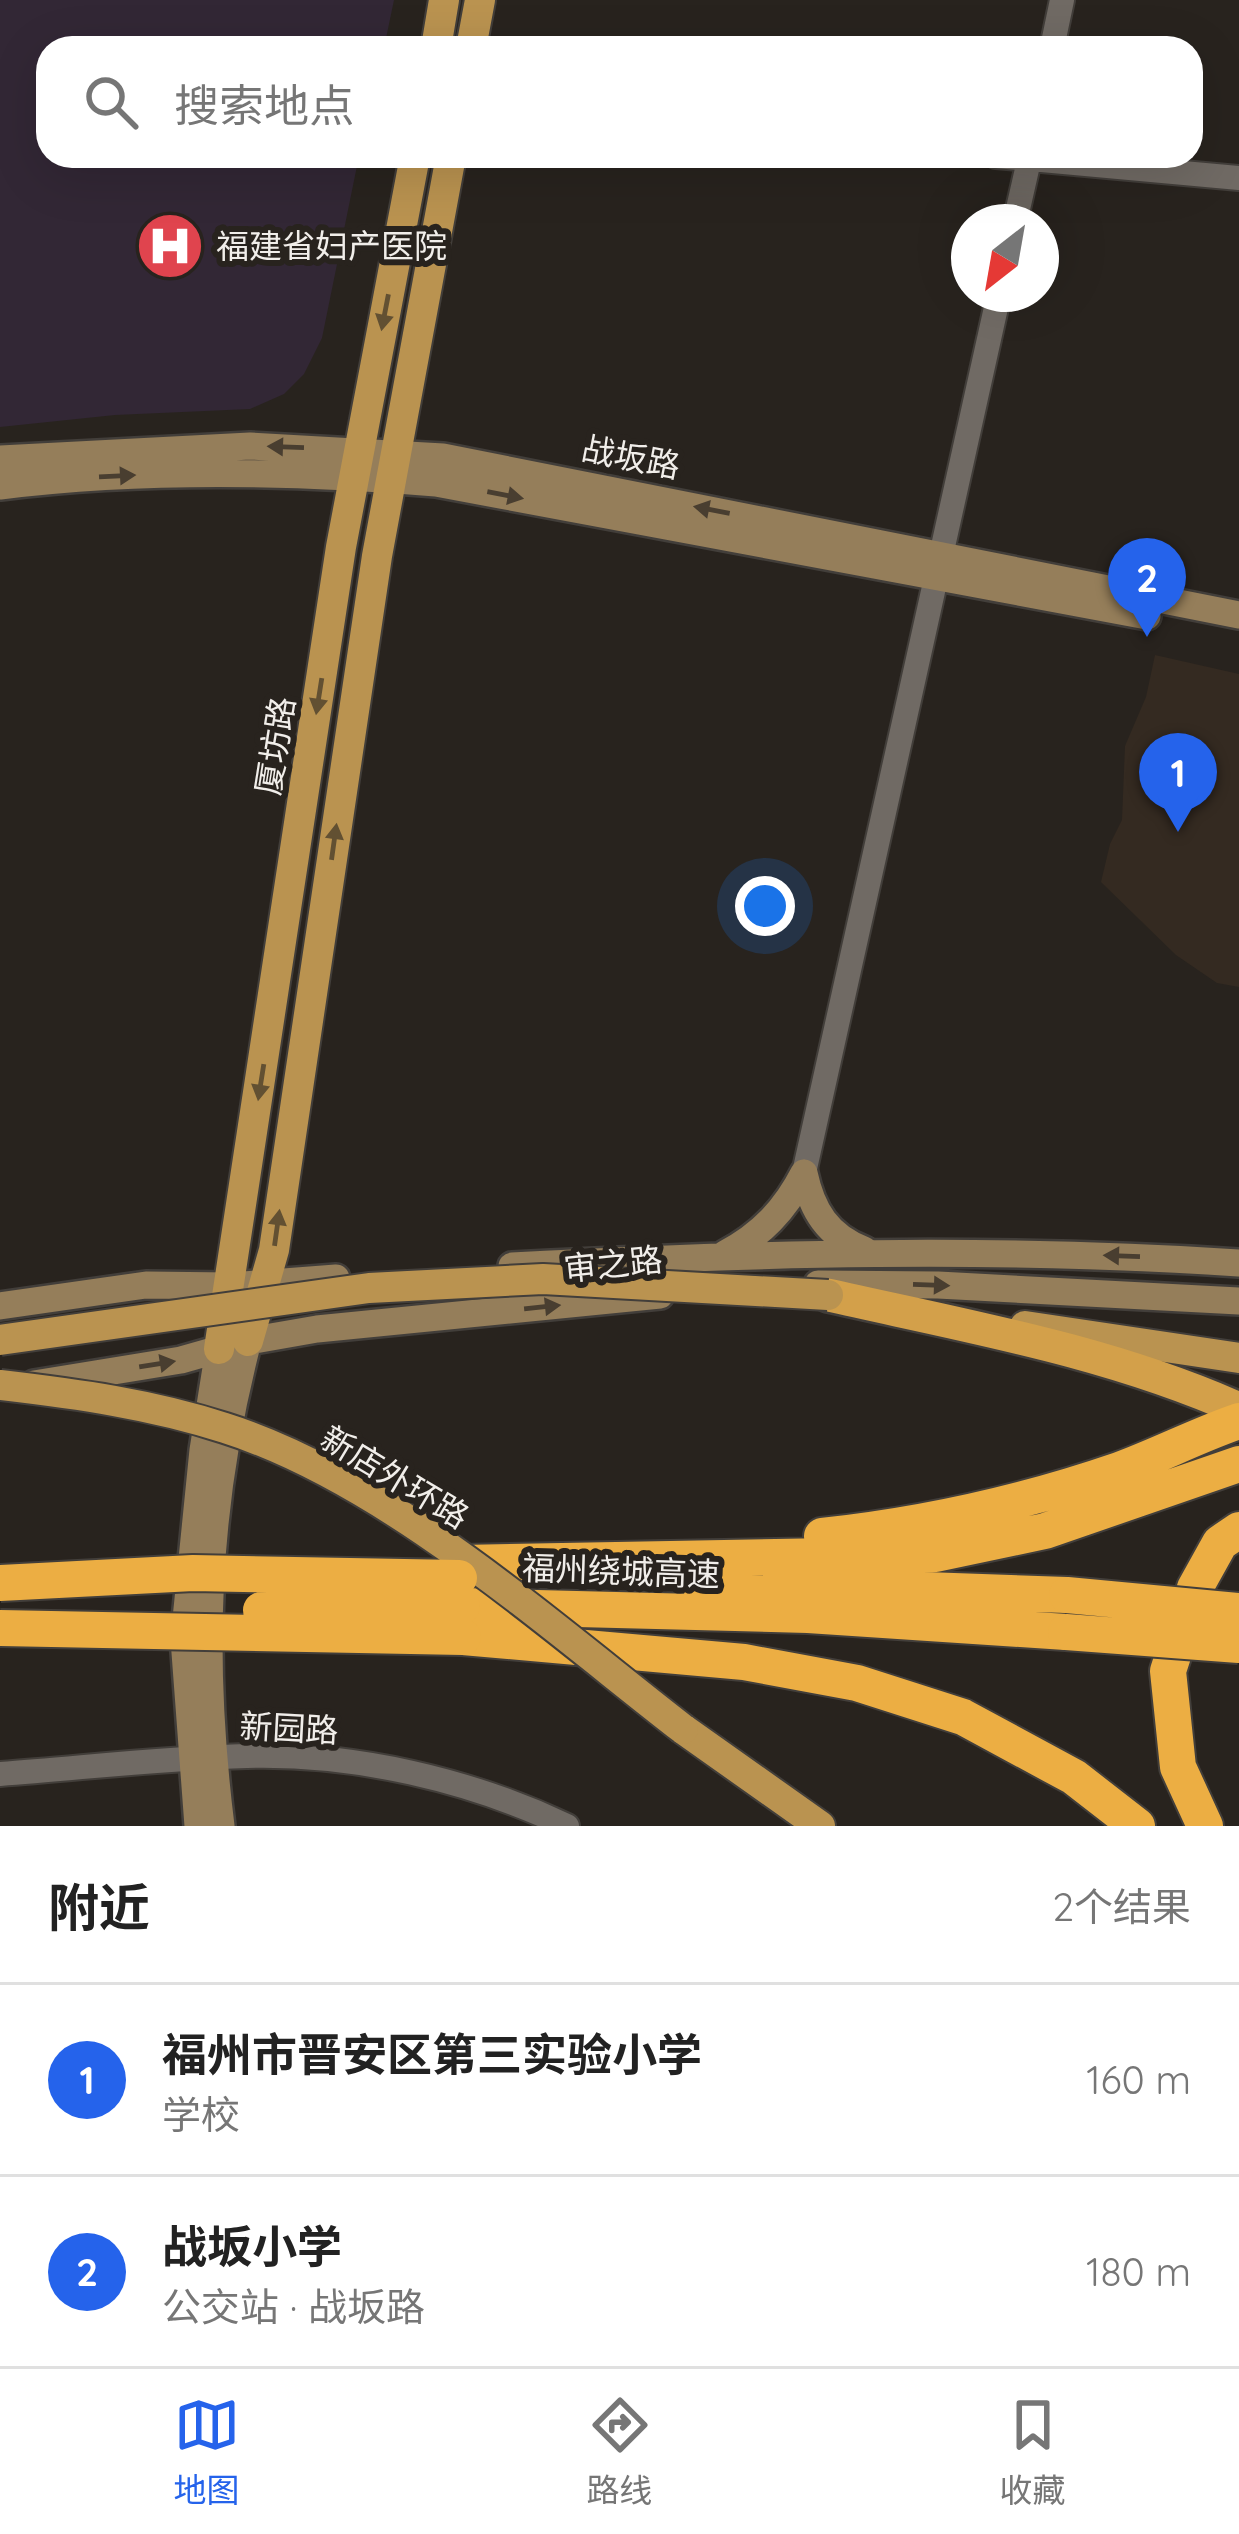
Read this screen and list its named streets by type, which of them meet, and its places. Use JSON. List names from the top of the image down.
{
  "streets": {
    "highway": ["福州绕城高速"],
    "main road": [
      "战坂路",
      "厦坊路",
      "审之路",
      "新店外环路"
    ],
    "street": ["新园路"]
  },
  "crossings": [
    ["战坂路", "厦坊路"],
    ["厦坊路", "审之路"],
    ["审之路", "新店外环路"]
  ],
  "places": {
    "hospital": ["福建省妇产医院"]
  },
  "north": "bottom left",
  "page": {
    "search": "搜索地点",
    "pins": ["2", "1"],
    "heading": ["附近", "2个结果"],
    "list": [
      {
        "mark": "1",
        "name": "福州市晋安区第三实验小学",
        "note": "学校",
        "value": "160 m"
      },
      {
        "mark": "2",
        "name": "战坂小学",
        "note": "公交站 · 战坂路",
        "value": "180 m"
      }
    ],
    "nav": ["地图", "路线", "收藏"]
  }
}
